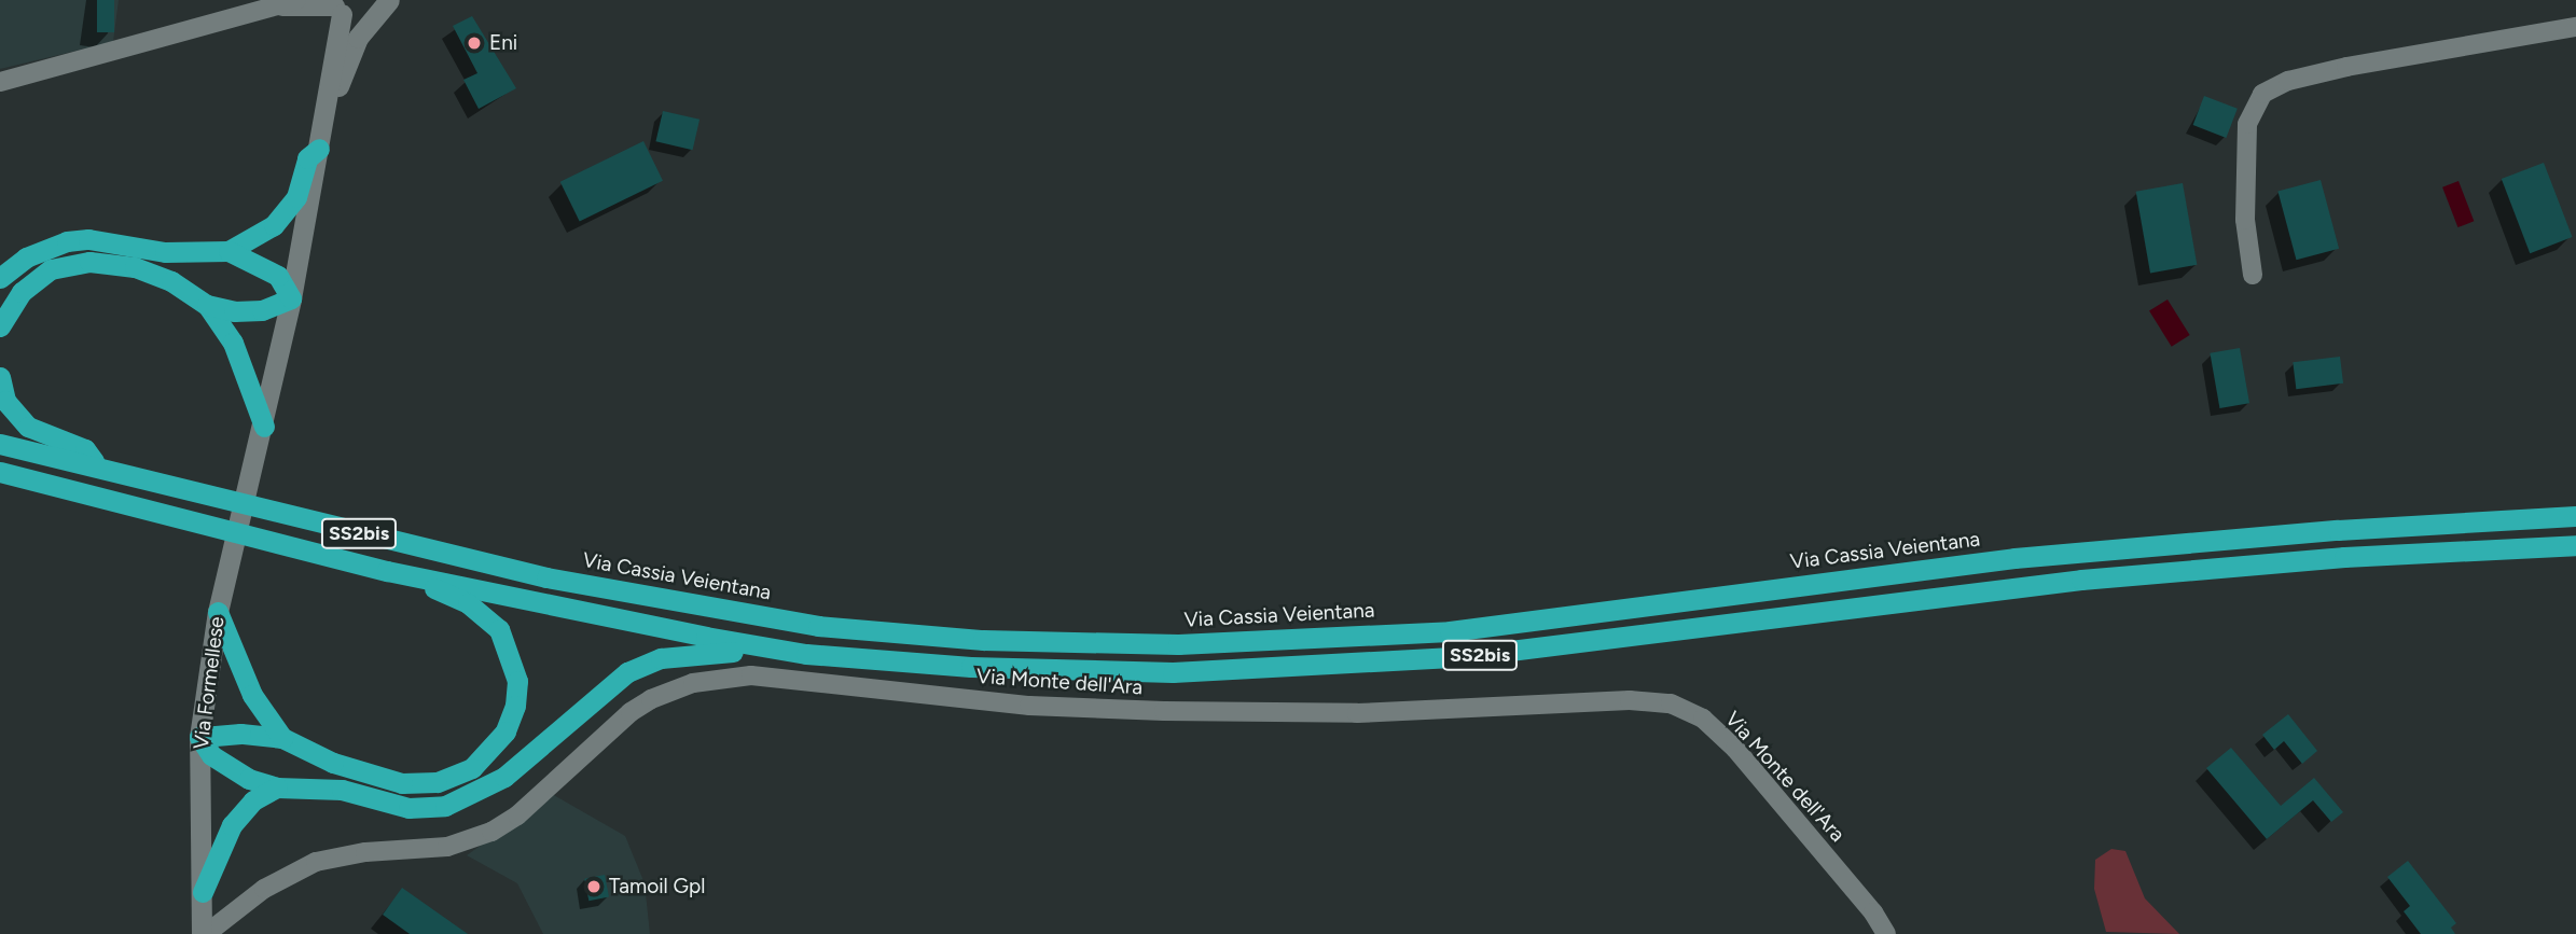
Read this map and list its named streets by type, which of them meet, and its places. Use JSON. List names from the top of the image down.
{
  "streets": {
    "highway": ["SS2bis", "Via Cassia Veientana"],
    "street": ["Via Monte dell'Ara", "Via Formellese"]
  },
  "crossings": [
    ["Via Monte dell'Ara", "Via Formellese"]
  ],
  "places": ["Eni", "Tamoil Gpl"]
}
